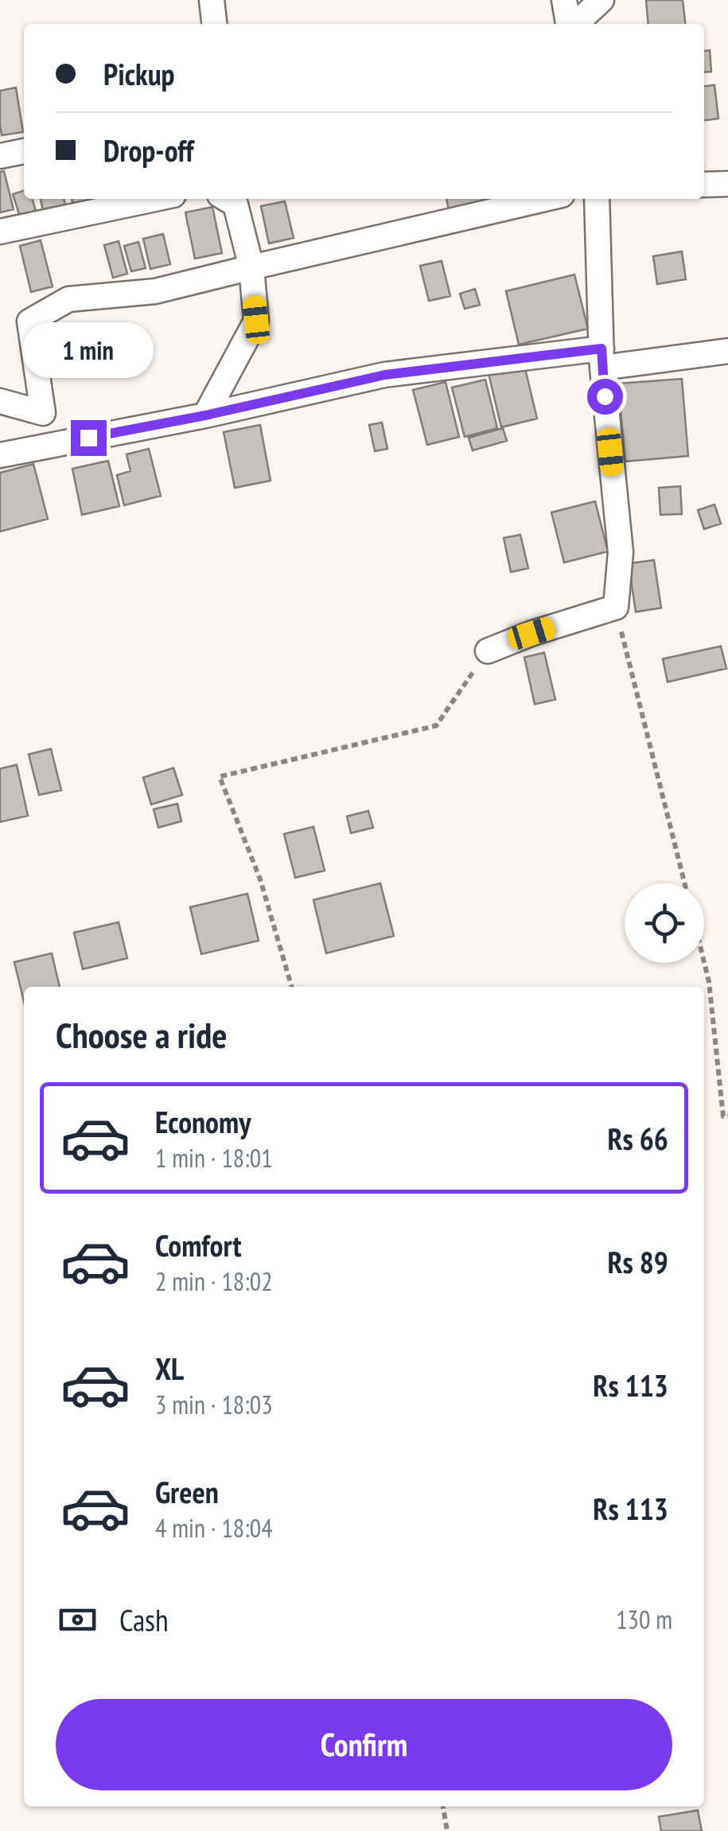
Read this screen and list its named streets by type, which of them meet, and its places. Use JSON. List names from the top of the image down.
{
  "page": {
    "banner": ["Pickup", "Drop-off"],
    "bubble": "1 min",
    "heading": "Choose a ride",
    "list": [
      {
        "name": "Economy",
        "note": "1 min · 18:01",
        "value": "Rs 66"
      },
      {
        "name": "Comfort",
        "note": "2 min · 18:02",
        "value": "Rs 89"
      },
      {
        "name": "XL",
        "note": "3 min · 18:03",
        "value": "Rs 113"
      },
      {
        "name": "Green",
        "note": "4 min · 18:04",
        "value": "Rs 113"
      }
    ],
    "pay": ["Cash", "130 m"],
    "buttons": "Confirm"
  }
}
